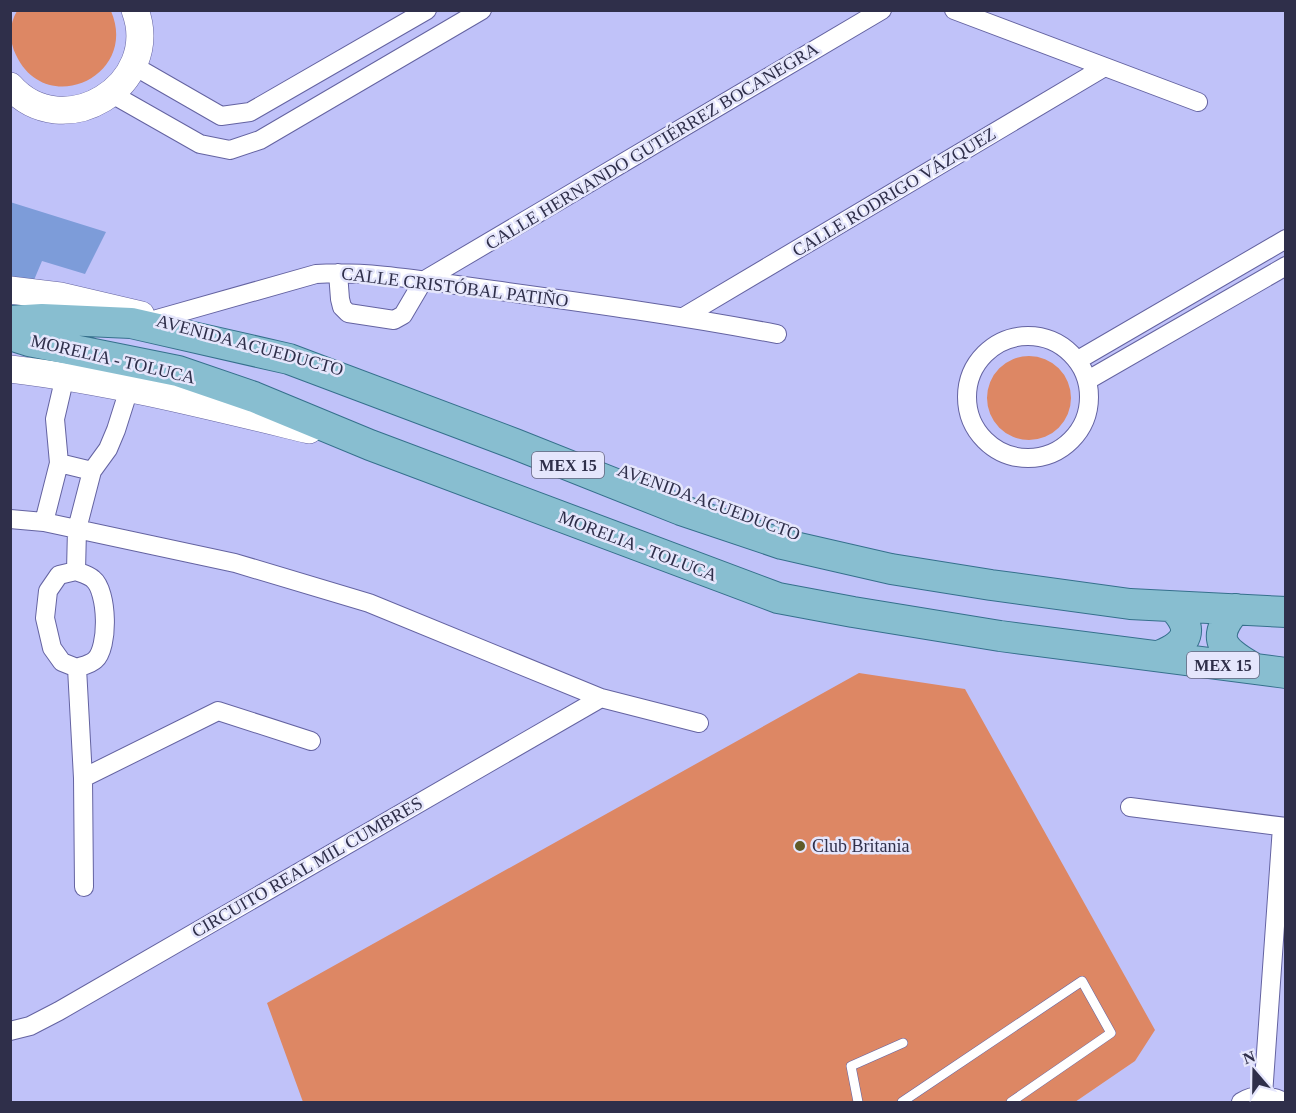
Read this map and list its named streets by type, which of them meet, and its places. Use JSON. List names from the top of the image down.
{
  "streets": {
    "main road": ["MORELIA - TOLUCA", "MEX 15"],
    "street": [
      "CALLE HERNANDO GUTIÉRREZ BOCANEGRA",
      "CALLE RODRIGO VÁZQUEZ",
      "CALLE CRISTÓBAL PATIÑO",
      "AVENIDA ACUEDUCTO",
      "CIRCUITO REAL MIL CUMBRES"
    ]
  },
  "crossings": [
    ["CALLE HERNANDO GUTIÉRREZ BOCANEGRA", "CALLE CRISTÓBAL PATIÑO"],
    ["CALLE RODRIGO VÁZQUEZ", "CALLE CRISTÓBAL PATIÑO"],
    ["CALLE CRISTÓBAL PATIÑO", "AVENIDA ACUEDUCTO"],
    ["AVENIDA ACUEDUCTO", "MORELIA - TOLUCA"],
    ["AVENIDA ACUEDUCTO", "MEX 15"],
    ["MORELIA - TOLUCA", "MEX 15"]
  ],
  "places": ["Club Britania"],
  "north": "top"
}
